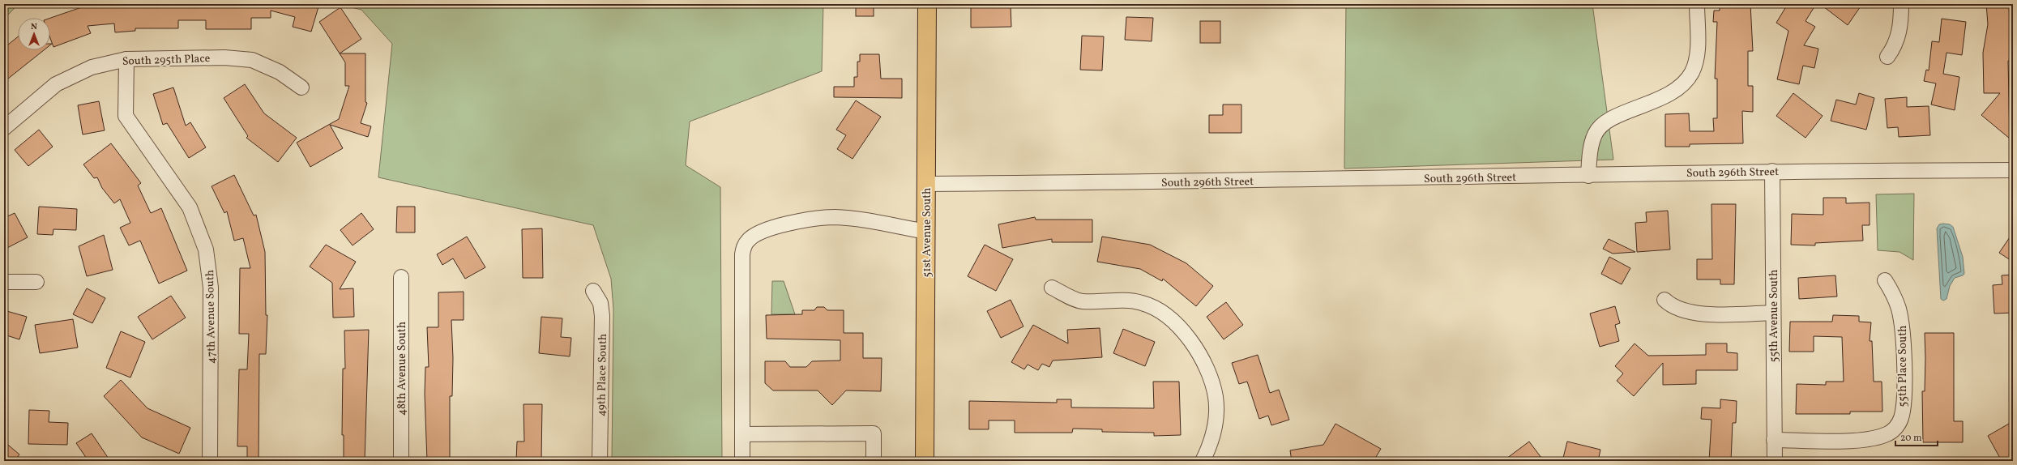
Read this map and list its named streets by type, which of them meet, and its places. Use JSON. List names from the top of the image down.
{
  "streets": {
    "main road": ["51st Avenue South"],
    "street": [
      "South 295th Place",
      "South 296th Street",
      "55th Avenue South",
      "47th Avenue South",
      "55th Place South",
      "48th Avenue South",
      "49th Place South"
    ]
  },
  "crossings": [
    ["South 295th Place", "47th Avenue South"],
    ["South 296th Street", "51st Avenue South"],
    ["South 296th Street", "55th Avenue South"],
    ["55th Avenue South", "55th Place South"]
  ],
  "scale_bar": "20 m",
  "north": "top"
}
